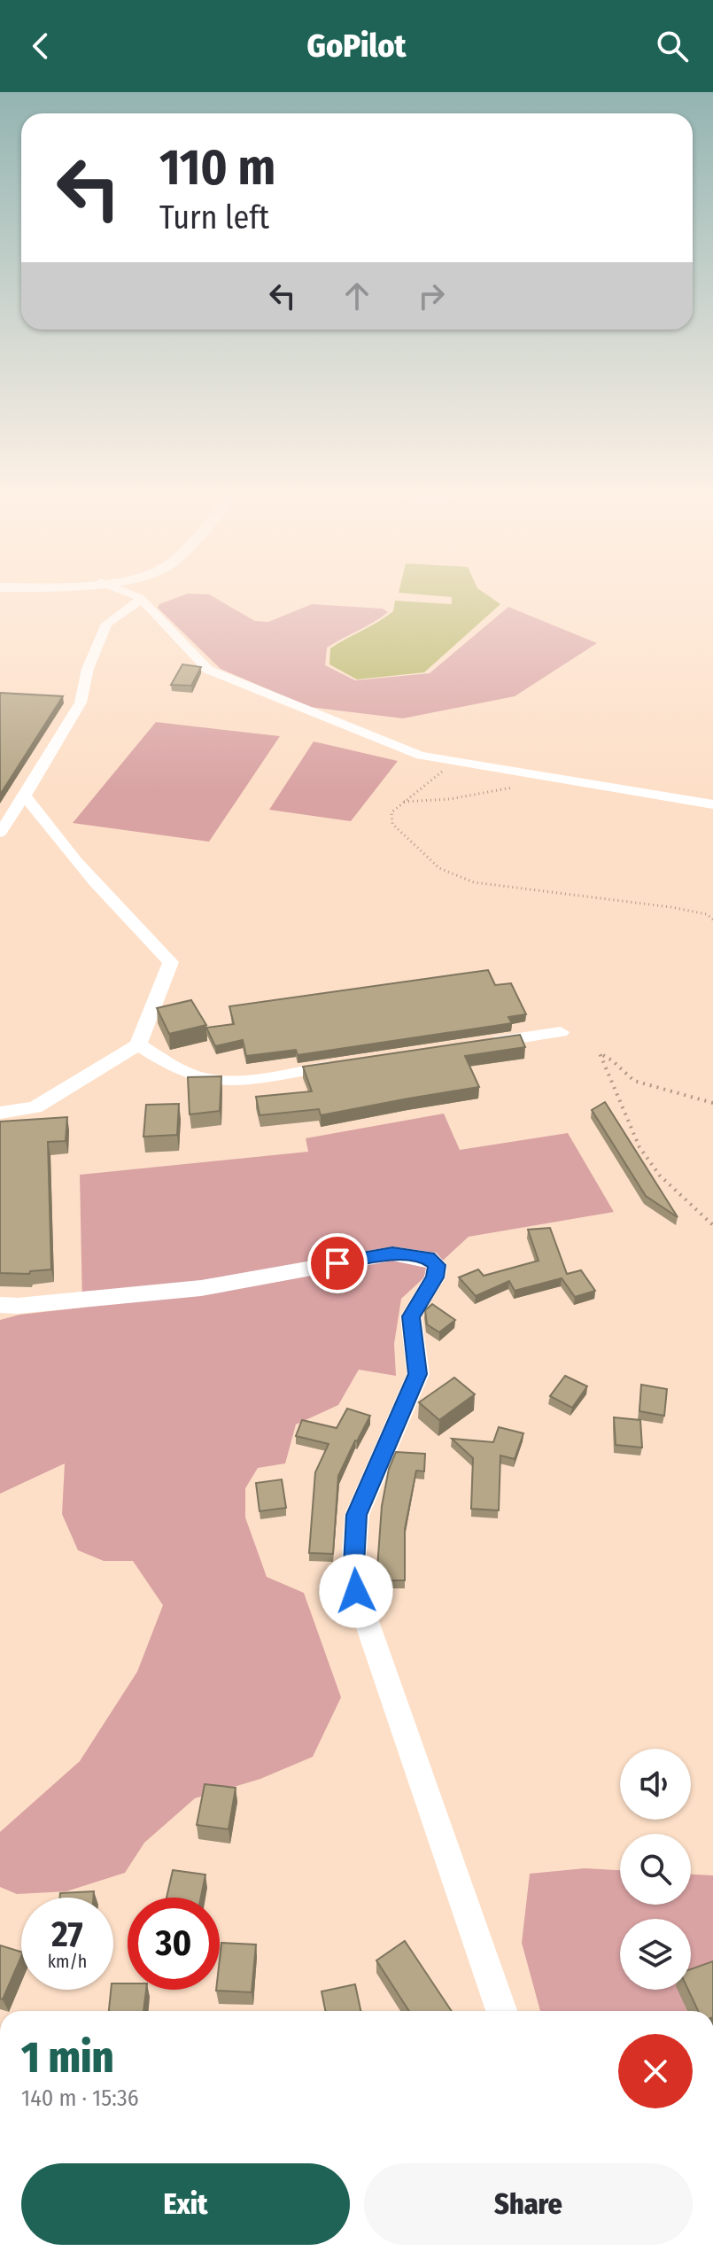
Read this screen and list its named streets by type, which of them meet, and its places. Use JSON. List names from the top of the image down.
{
  "page": {
    "header": "GoPilot",
    "turn": ["110 m", "Turn left"],
    "speed": "27 km/h",
    "limit": "30",
    "heading": ["1 min", "140 m · 15:36"],
    "buttons": ["Exit", "Share"]
  }
}
